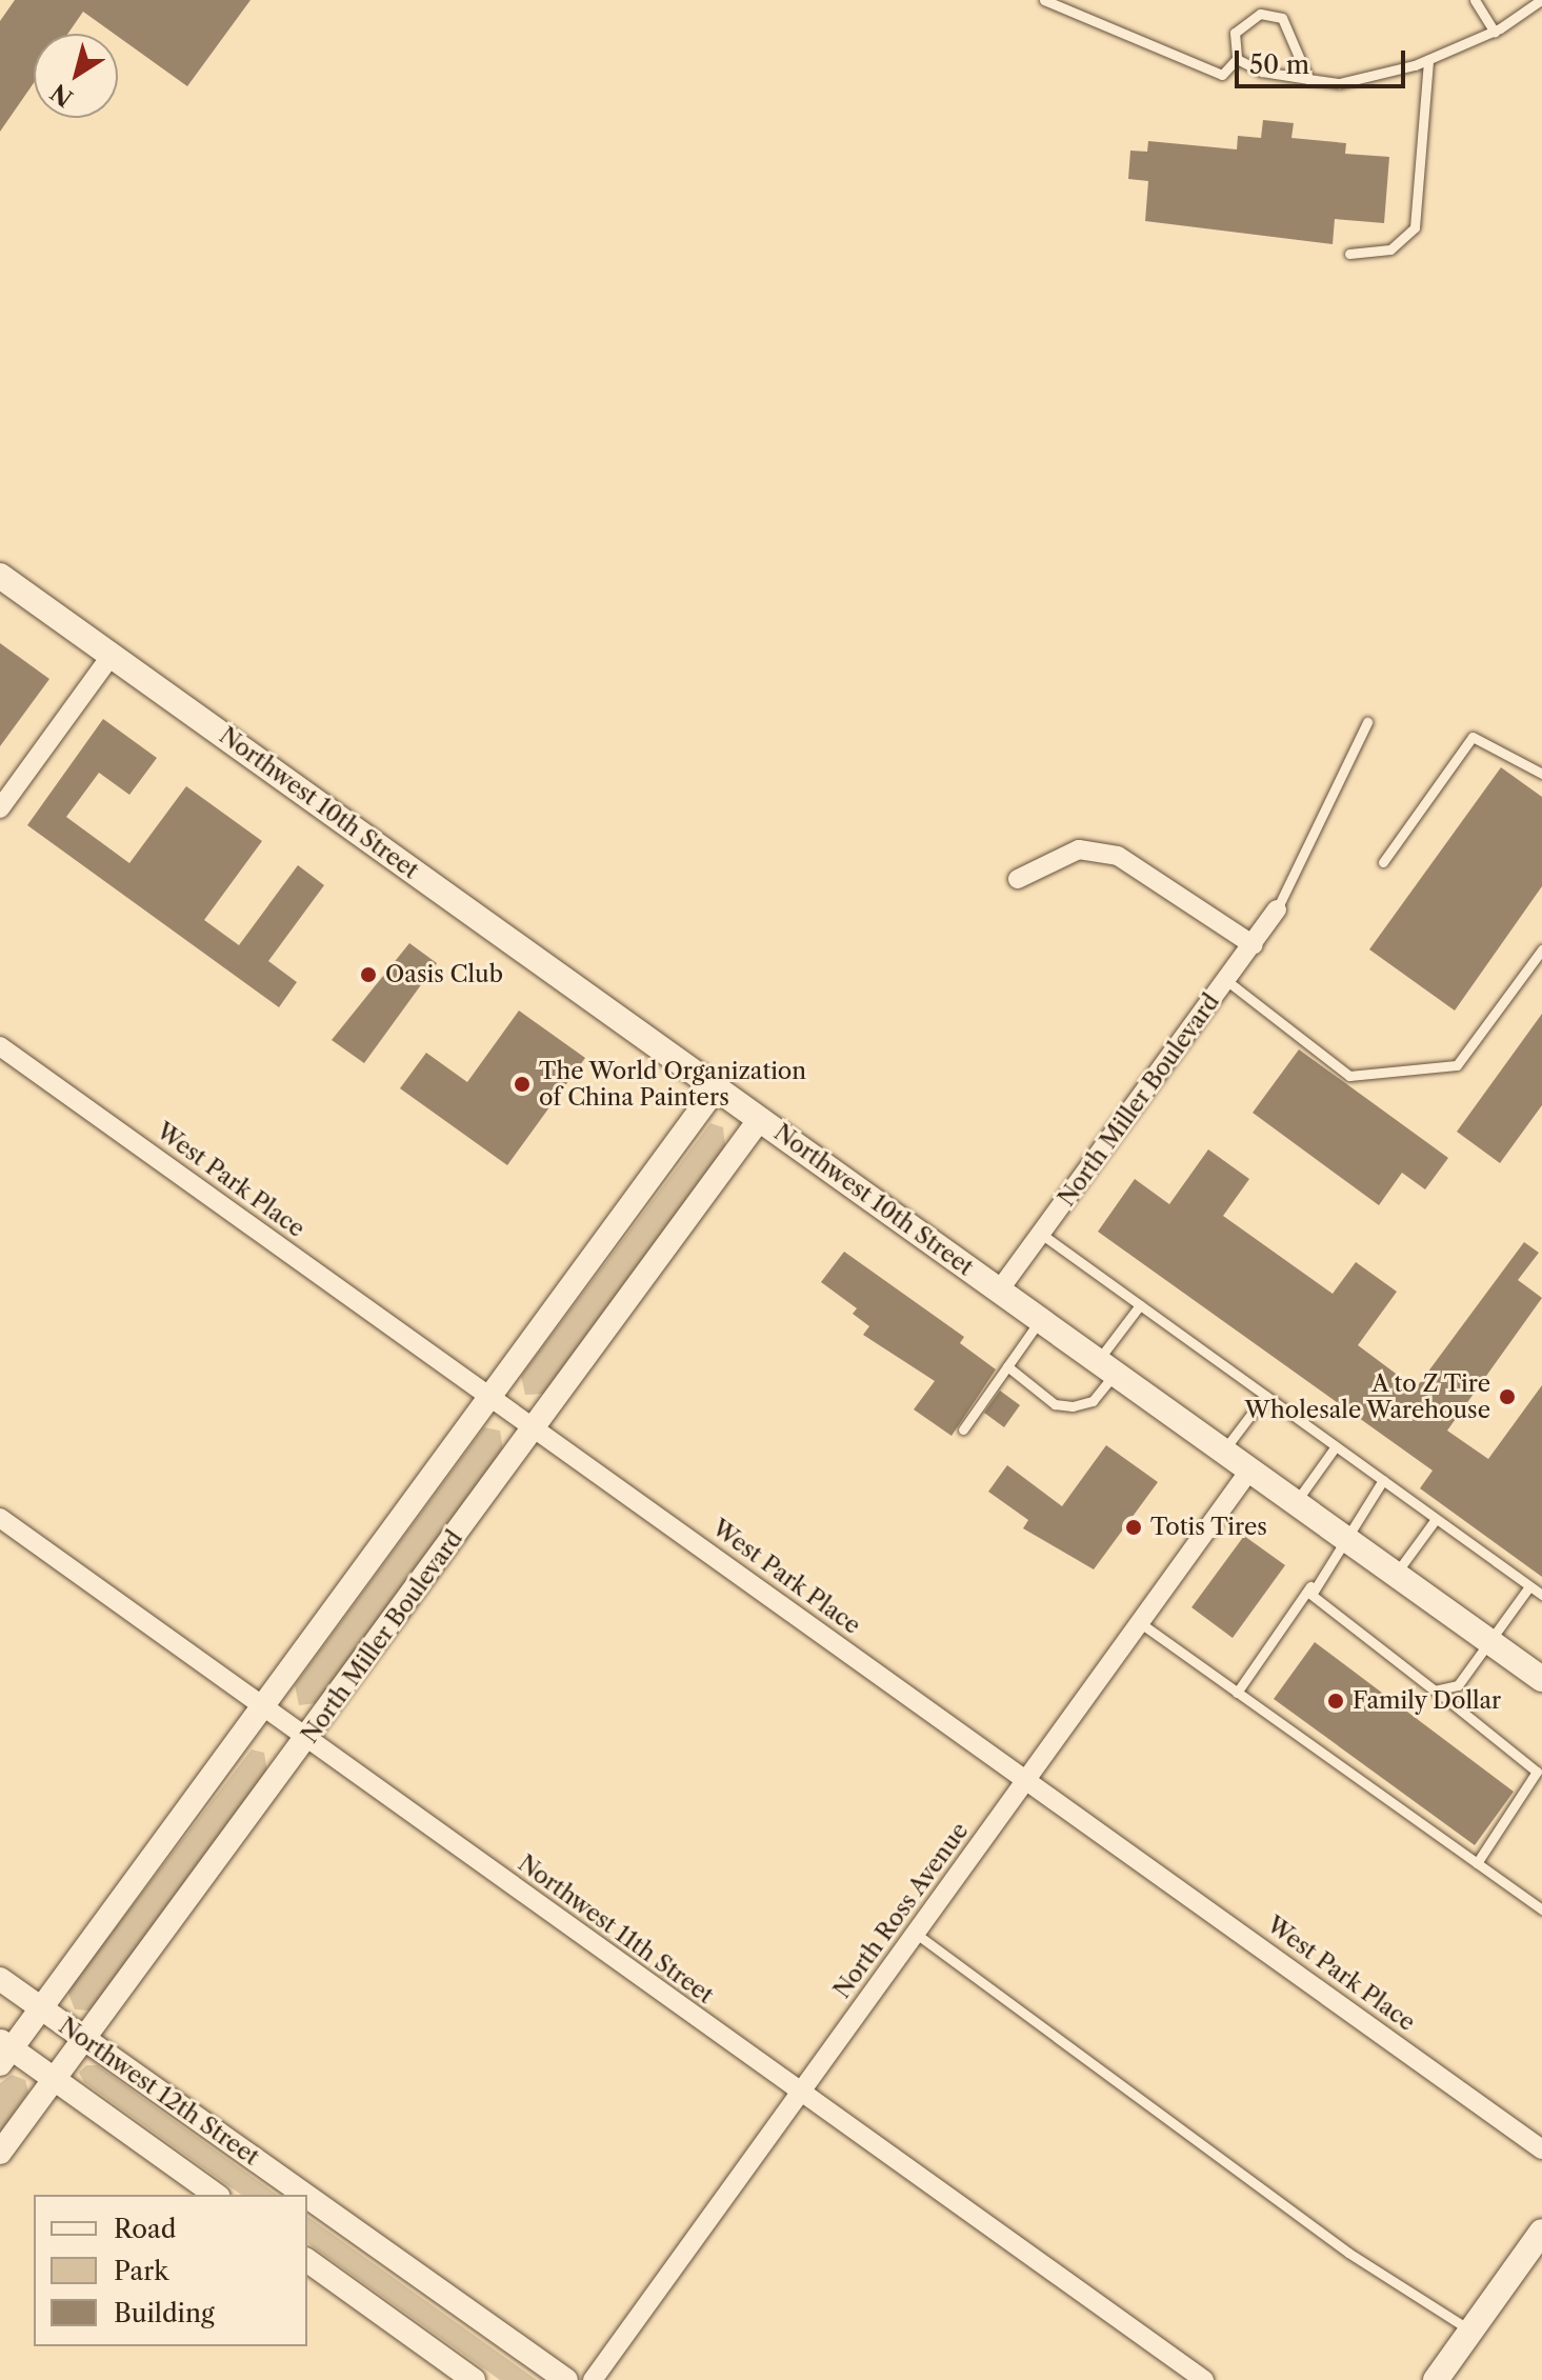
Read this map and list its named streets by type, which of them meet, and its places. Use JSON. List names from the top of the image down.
{
  "streets": {
    "main road": ["Northwest 10th Street"],
    "street": [
      "North Miller Boulevard",
      "West Park Place",
      "North Ross Avenue",
      "Northwest 11th Street",
      "Northwest 12th Street"
    ]
  },
  "crossings": [
    ["Northwest 10th Street", "North Miller Boulevard"],
    ["Northwest 10th Street", "North Ross Avenue"],
    ["North Miller Boulevard", "West Park Place"],
    ["North Miller Boulevard", "Northwest 11th Street"],
    ["North Miller Boulevard", "Northwest 12th Street"],
    ["West Park Place", "North Ross Avenue"],
    ["North Ross Avenue", "Northwest 11th Street"]
  ],
  "places": [
    "Oasis Club",
    "The World Organization of China Painters",
    "A to Z Tire Wholesale Warehouse",
    "Totis Tires",
    "Family Dollar"
  ],
  "legend": ["Road", "Park", "Building"],
  "scale_bar": "50 m",
  "north": "bottom left"
}
